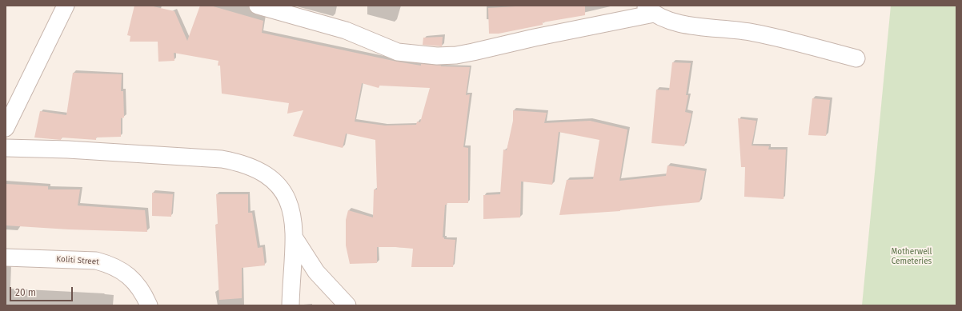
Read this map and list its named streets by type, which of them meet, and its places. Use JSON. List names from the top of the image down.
{
  "streets": {
    "street": ["Koliti Street"]
  },
  "parks": ["Motherwell Cemeteries"],
  "scale_bar": "20 m"
}
